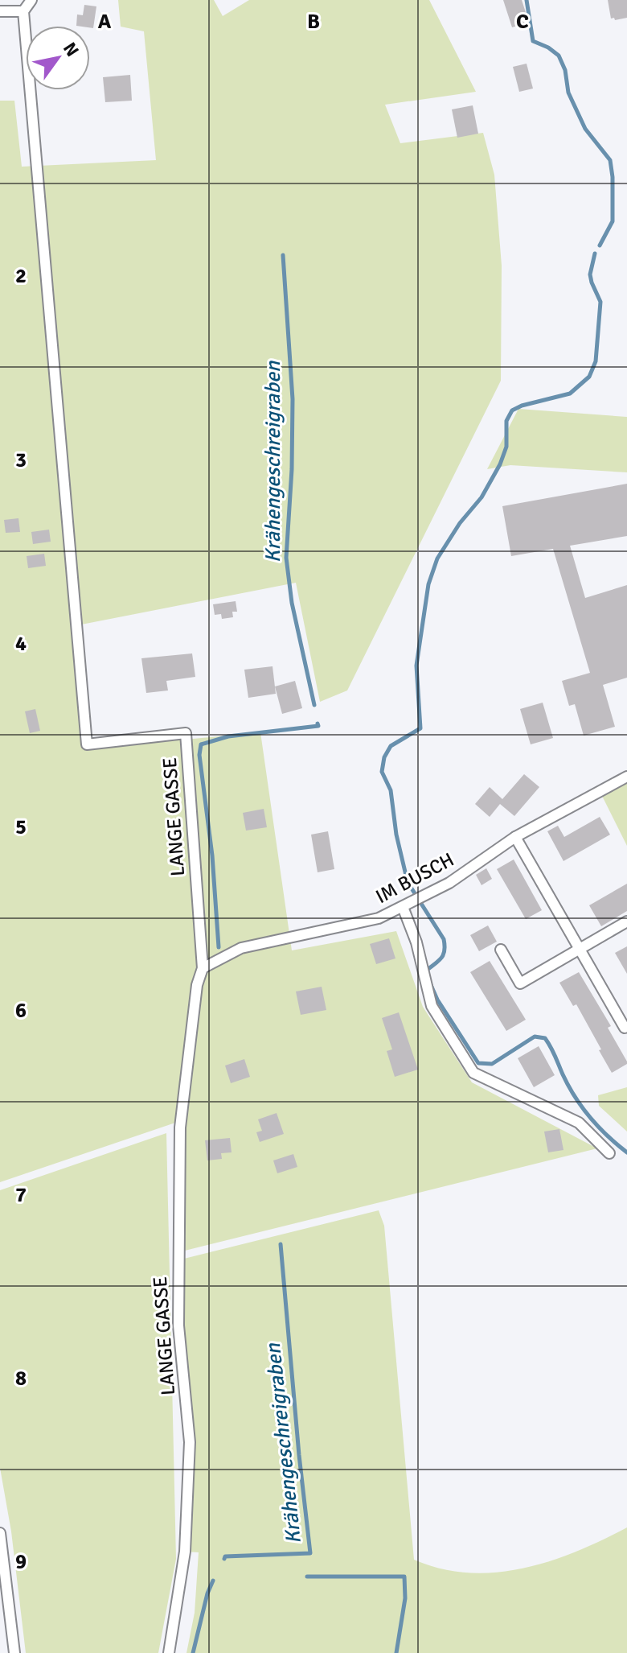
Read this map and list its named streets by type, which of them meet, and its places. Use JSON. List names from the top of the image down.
{
  "streets": {
    "street": ["LANGE GASSE", "IM BUSCH"]
  },
  "crossings": [
    ["LANGE GASSE", "IM BUSCH"]
  ],
  "water": ["Krähengeschreigraben"],
  "north": "top right",
  "grid": {
    "columns": ["A", "B", "C"],
    "rows": [
      "2",
      "3",
      "4",
      "5",
      "6",
      "7",
      "8",
      "9"
    ]
  }
}
